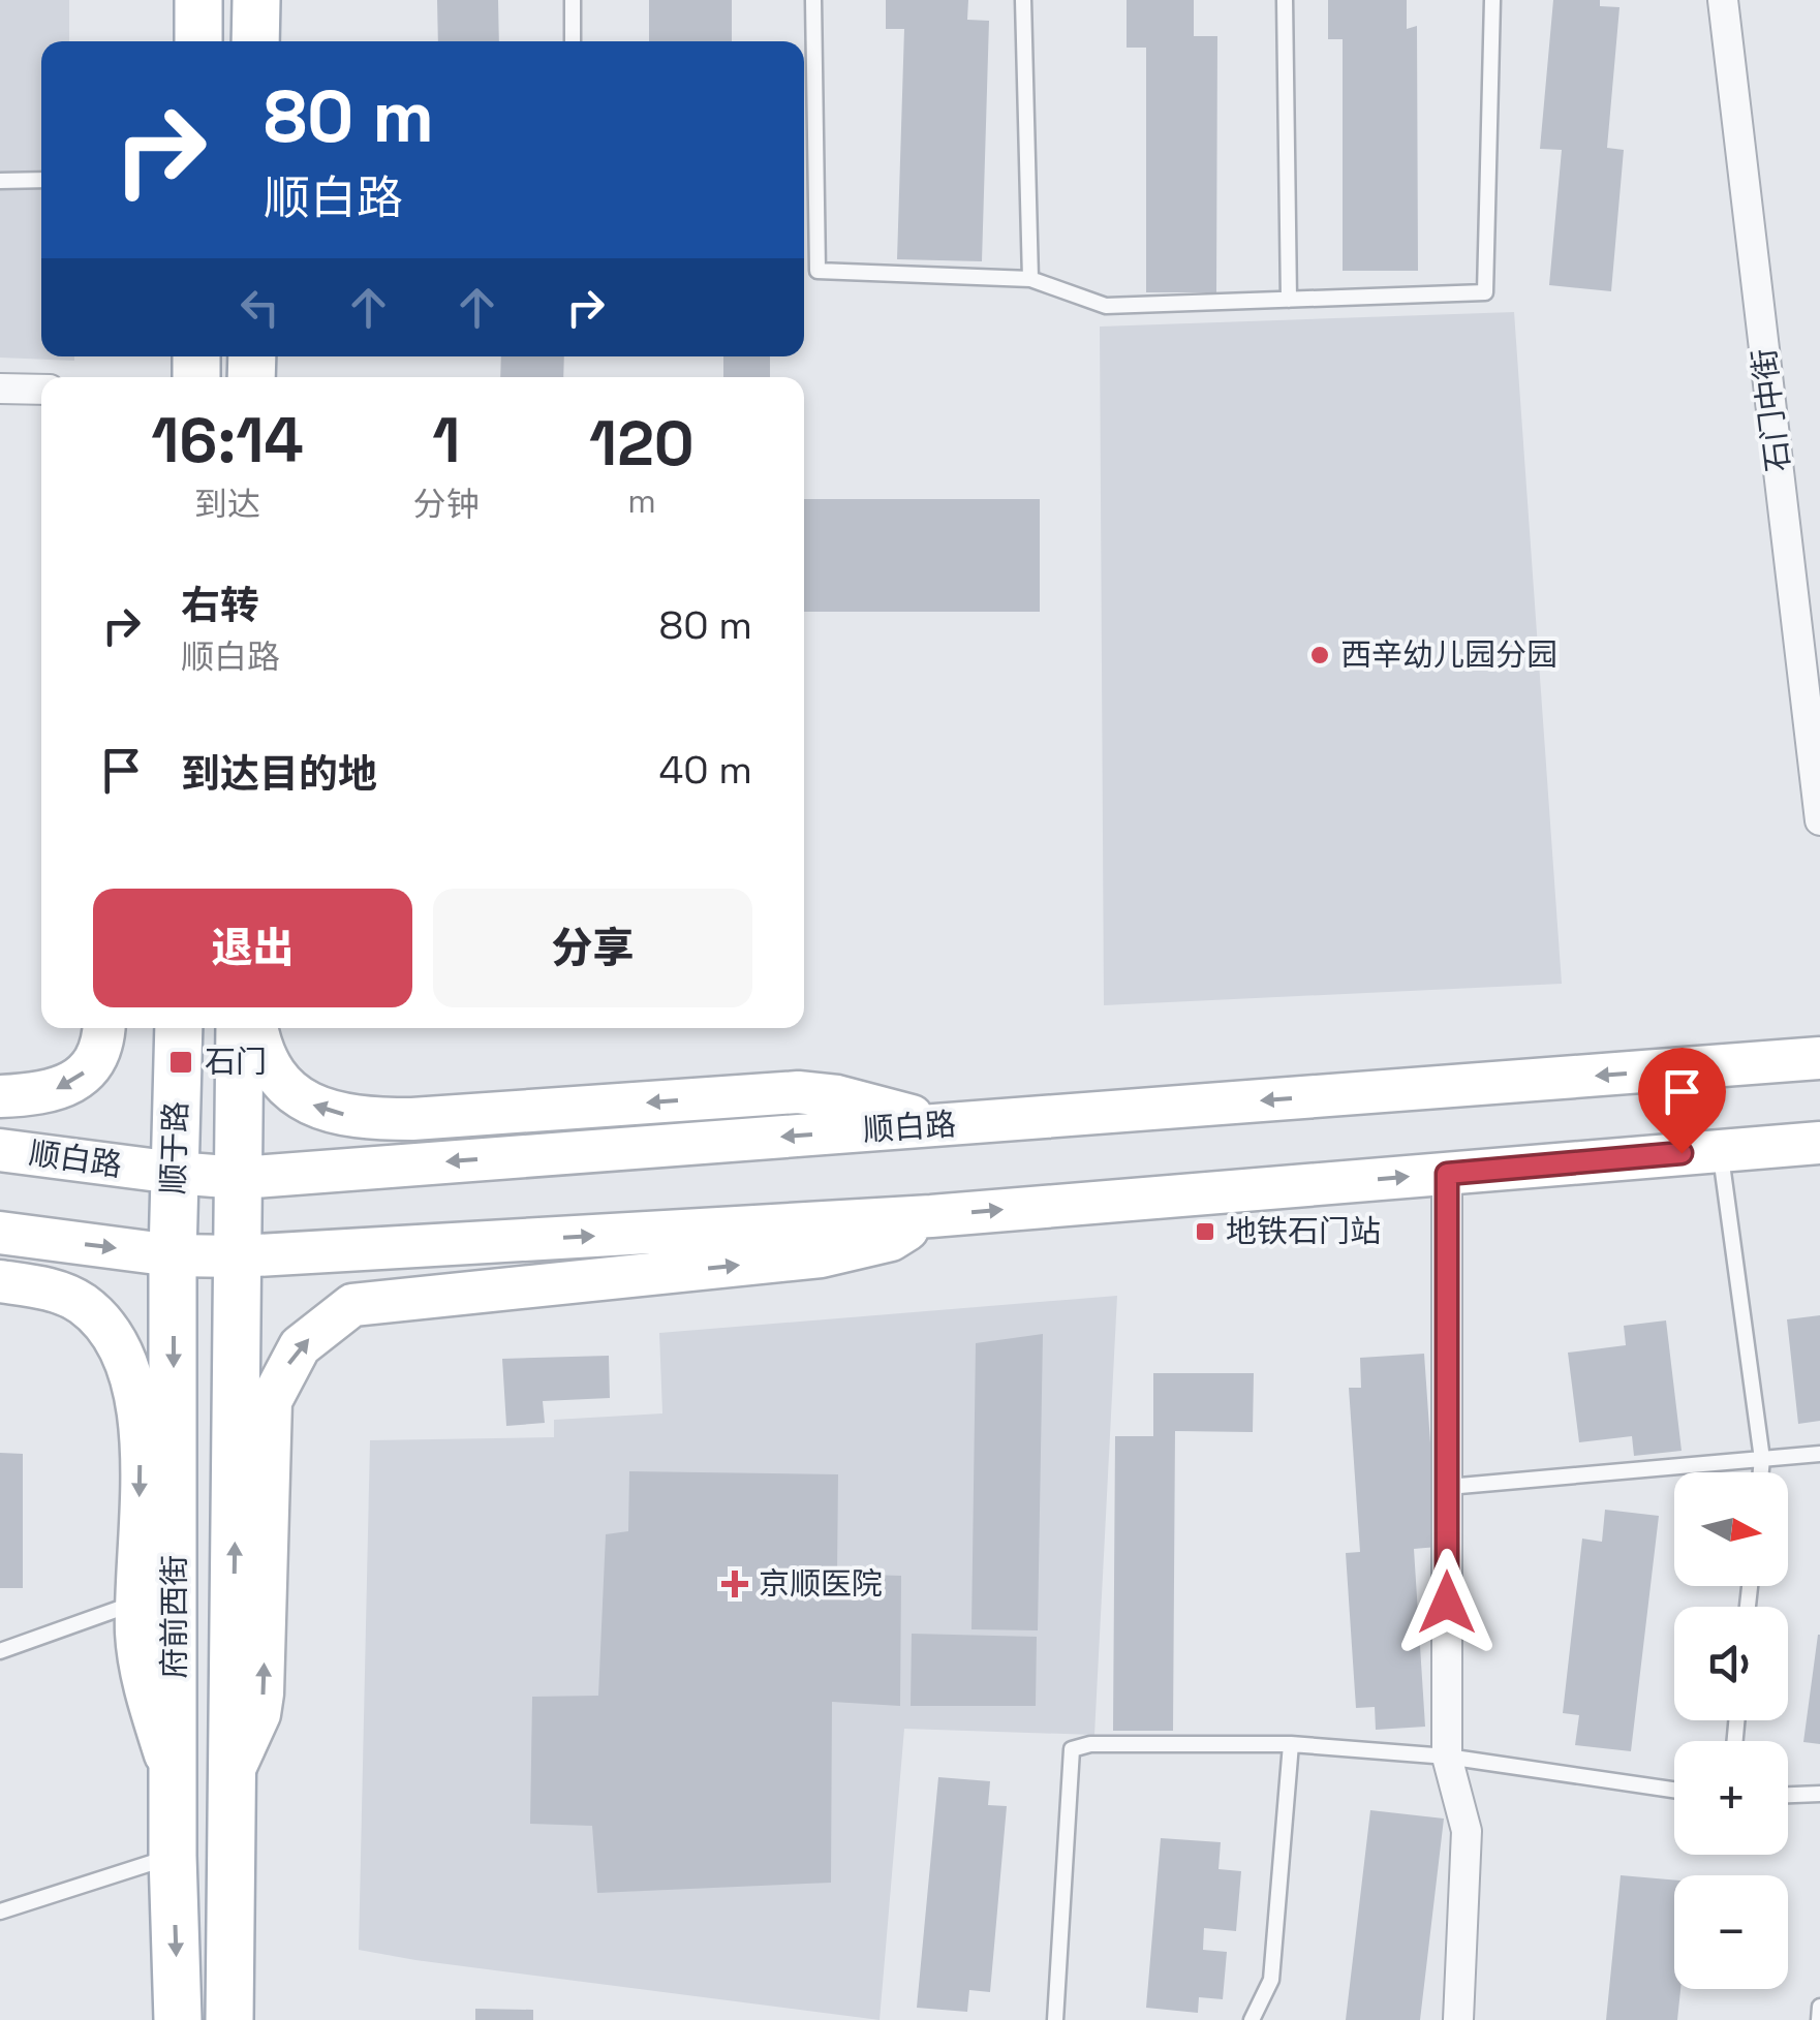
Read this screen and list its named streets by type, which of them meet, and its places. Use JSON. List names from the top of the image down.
{
  "streets": {
    "main road": ["顺白路", "顺于路", "府前西街"],
    "street": ["石门中街"]
  },
  "crossings": [
    ["顺白路", "顺于路"],
    ["顺白路", "府前西街"],
    ["顺于路", "府前西街"]
  ],
  "places": {
    "other": ["西辛幼儿园分园"],
    "transit": ["石门", "地铁石门站"],
    "health": ["京顺医院"]
  },
  "north": "right",
  "page": {
    "turn": ["80 m", "顺白路"],
    "eta": [
      "16:14",
      "到达",
      "1",
      "分钟",
      "120",
      "m"
    ],
    "list": [
      {
        "name": "右转",
        "note": "顺白路",
        "value": "80 m"
      },
      {
        "name": "到达目的地",
        "value": "40 m"
      }
    ],
    "buttons": ["退出", "分享"],
    "map_buttons": ["+", "−"]
  }
}
